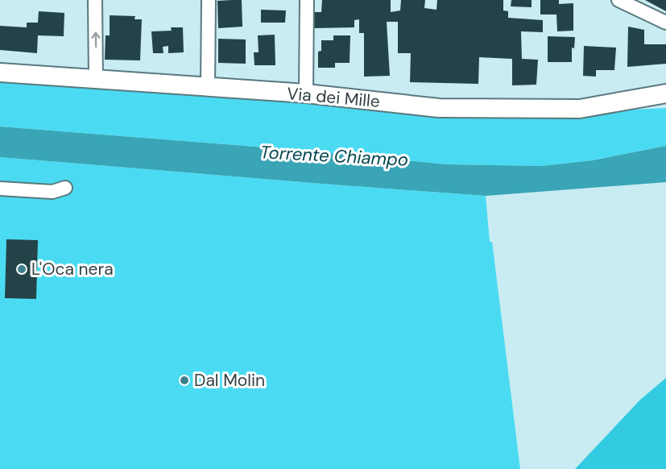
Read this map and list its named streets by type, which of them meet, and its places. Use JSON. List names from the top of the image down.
{
  "streets": {
    "main road": ["Via dei Mille"]
  },
  "water": ["Torrente Chiampo"],
  "places": ["L'Oca nera", "Dal Molin"]
}
